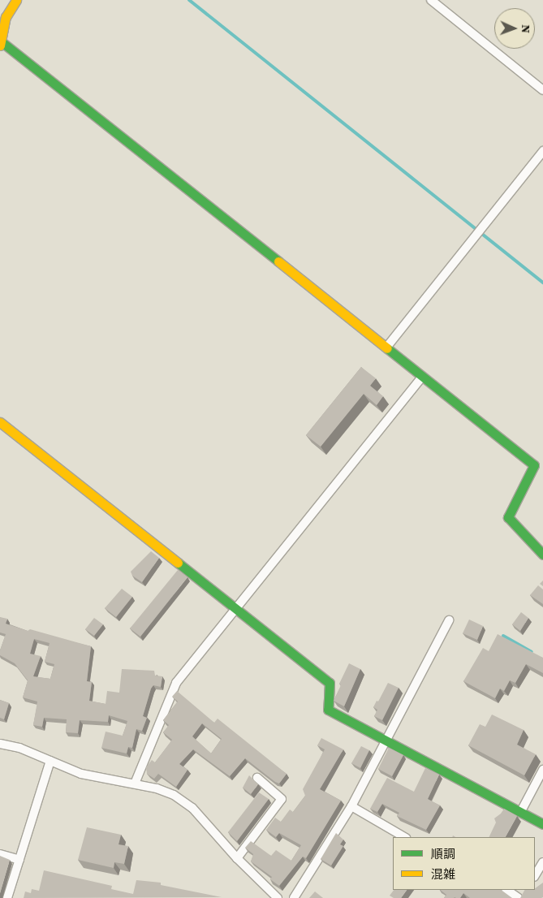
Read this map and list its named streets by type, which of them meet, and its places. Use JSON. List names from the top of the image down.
{
  "legend": ["順調", "混雑"],
  "north": "right"
}
